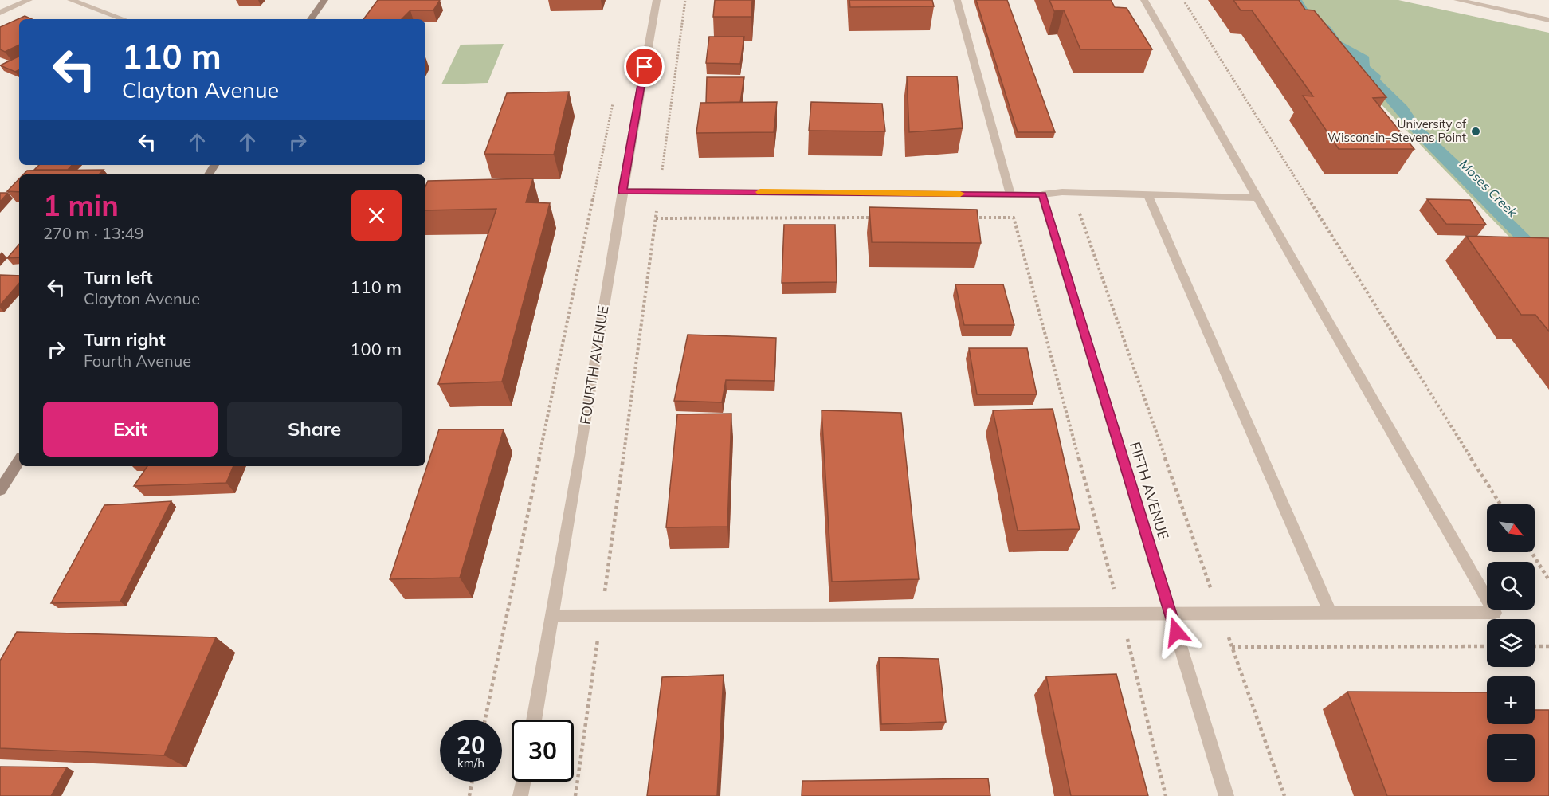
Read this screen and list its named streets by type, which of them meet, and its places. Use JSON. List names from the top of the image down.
{
  "streets": {
    "street": ["FOURTH AVENUE", "FIFTH AVENUE"]
  },
  "water": ["Moses Creek"],
  "places": ["University of Wisconsin–Stevens Point"],
  "north": "bottom right",
  "page": {
    "turn": ["110 m", "Clayton Avenue"],
    "heading": ["1 min", "270 m · 13:49"],
    "list": [
      {
        "name": "Turn left",
        "note": "Clayton Avenue",
        "value": "110 m"
      },
      {
        "name": "Turn right",
        "note": "Fourth Avenue",
        "value": "100 m"
      }
    ],
    "buttons": ["Exit", "Share"],
    "map_buttons": ["+", "−"],
    "speed": "20 km/h",
    "limit": "30"
  }
}
